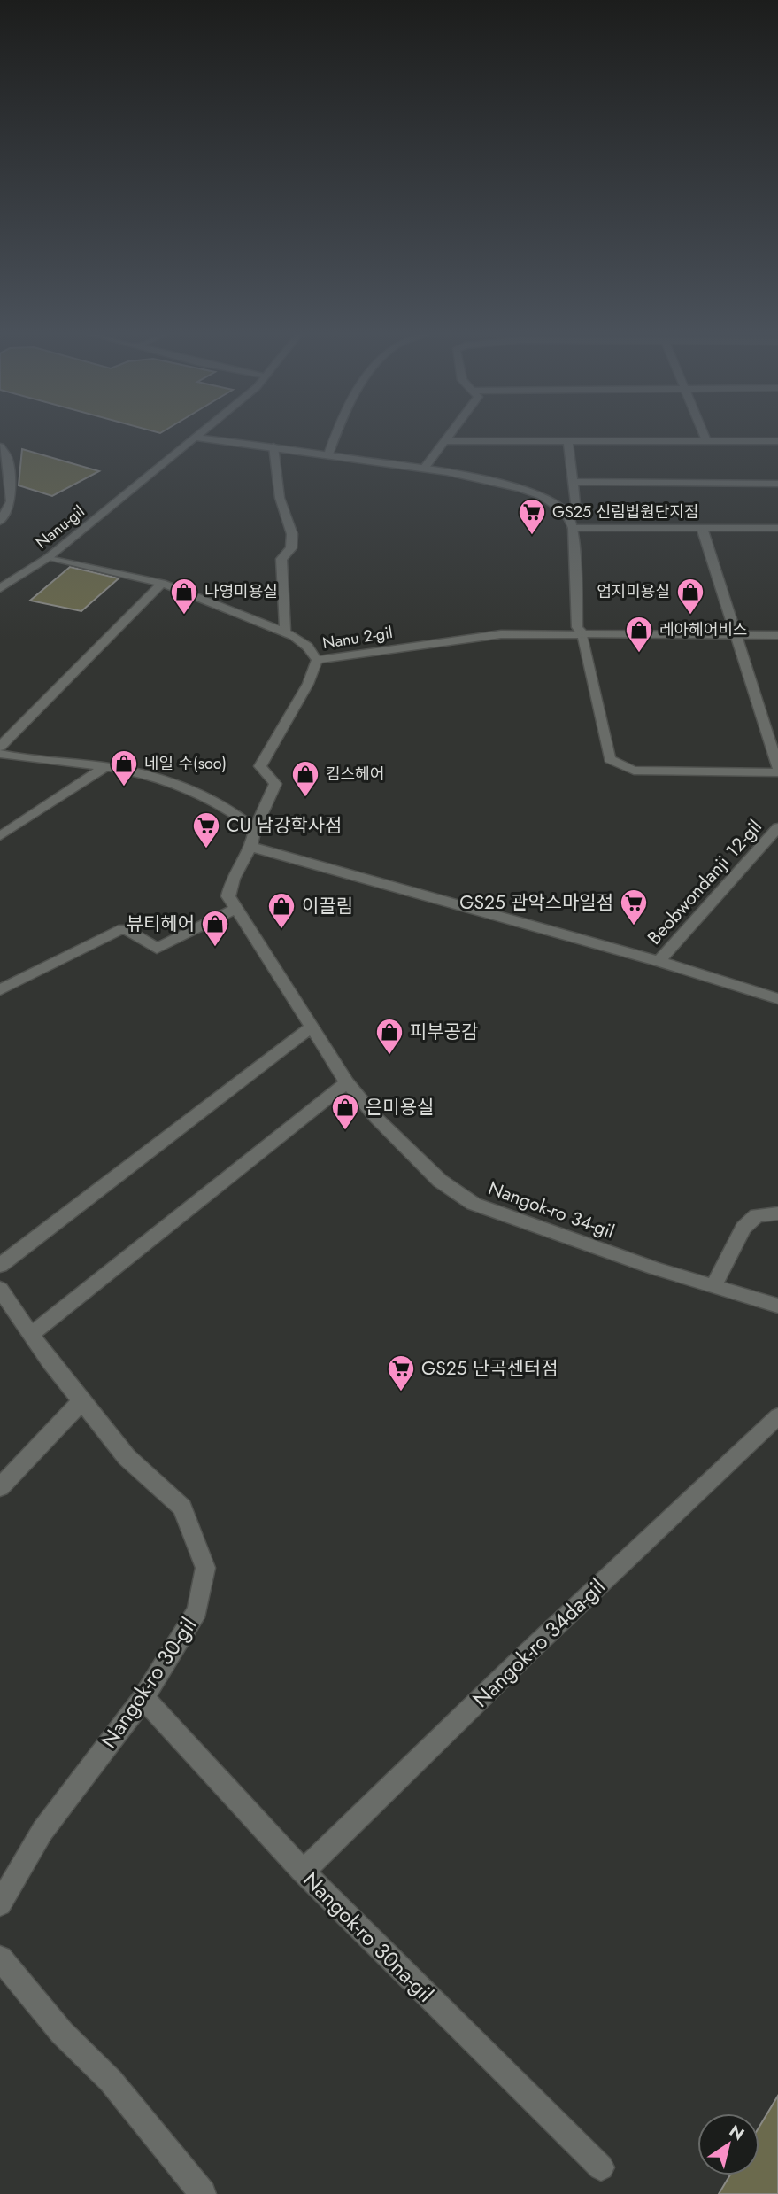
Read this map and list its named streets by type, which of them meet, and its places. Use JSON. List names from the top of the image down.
{
  "streets": {
    "street": [
      "Nanu-gil",
      "Nanu 2-gil",
      "Beobwondanji 12-gil",
      "Nangok-ro 34-gil",
      "Nangok-ro 34da-gil",
      "Nangok-ro 30-gil",
      "Nangok-ro 30na-gil"
    ]
  },
  "crossings": [
    ["Nanu-gil", "Nanu 2-gil"],
    ["Nanu 2-gil", "Nangok-ro 34-gil"],
    ["Nangok-ro 34da-gil", "Nangok-ro 30na-gil"],
    ["Nangok-ro 30-gil", "Nangok-ro 30na-gil"]
  ],
  "places": {
    "supermarket": [
      "GS25 신림법원단지점",
      "CU 남강학사점",
      "GS25 관악스마일점",
      "GS25 난곡센터점"
    ],
    "shop": [
      "나영미용실",
      "엄지미용실",
      "레아헤어비스",
      "네일 수(soo)",
      "킴스헤어",
      "이끌림",
      "뷰티헤어",
      "피부공감",
      "은미용실"
    ]
  },
  "north": "top right"
}
